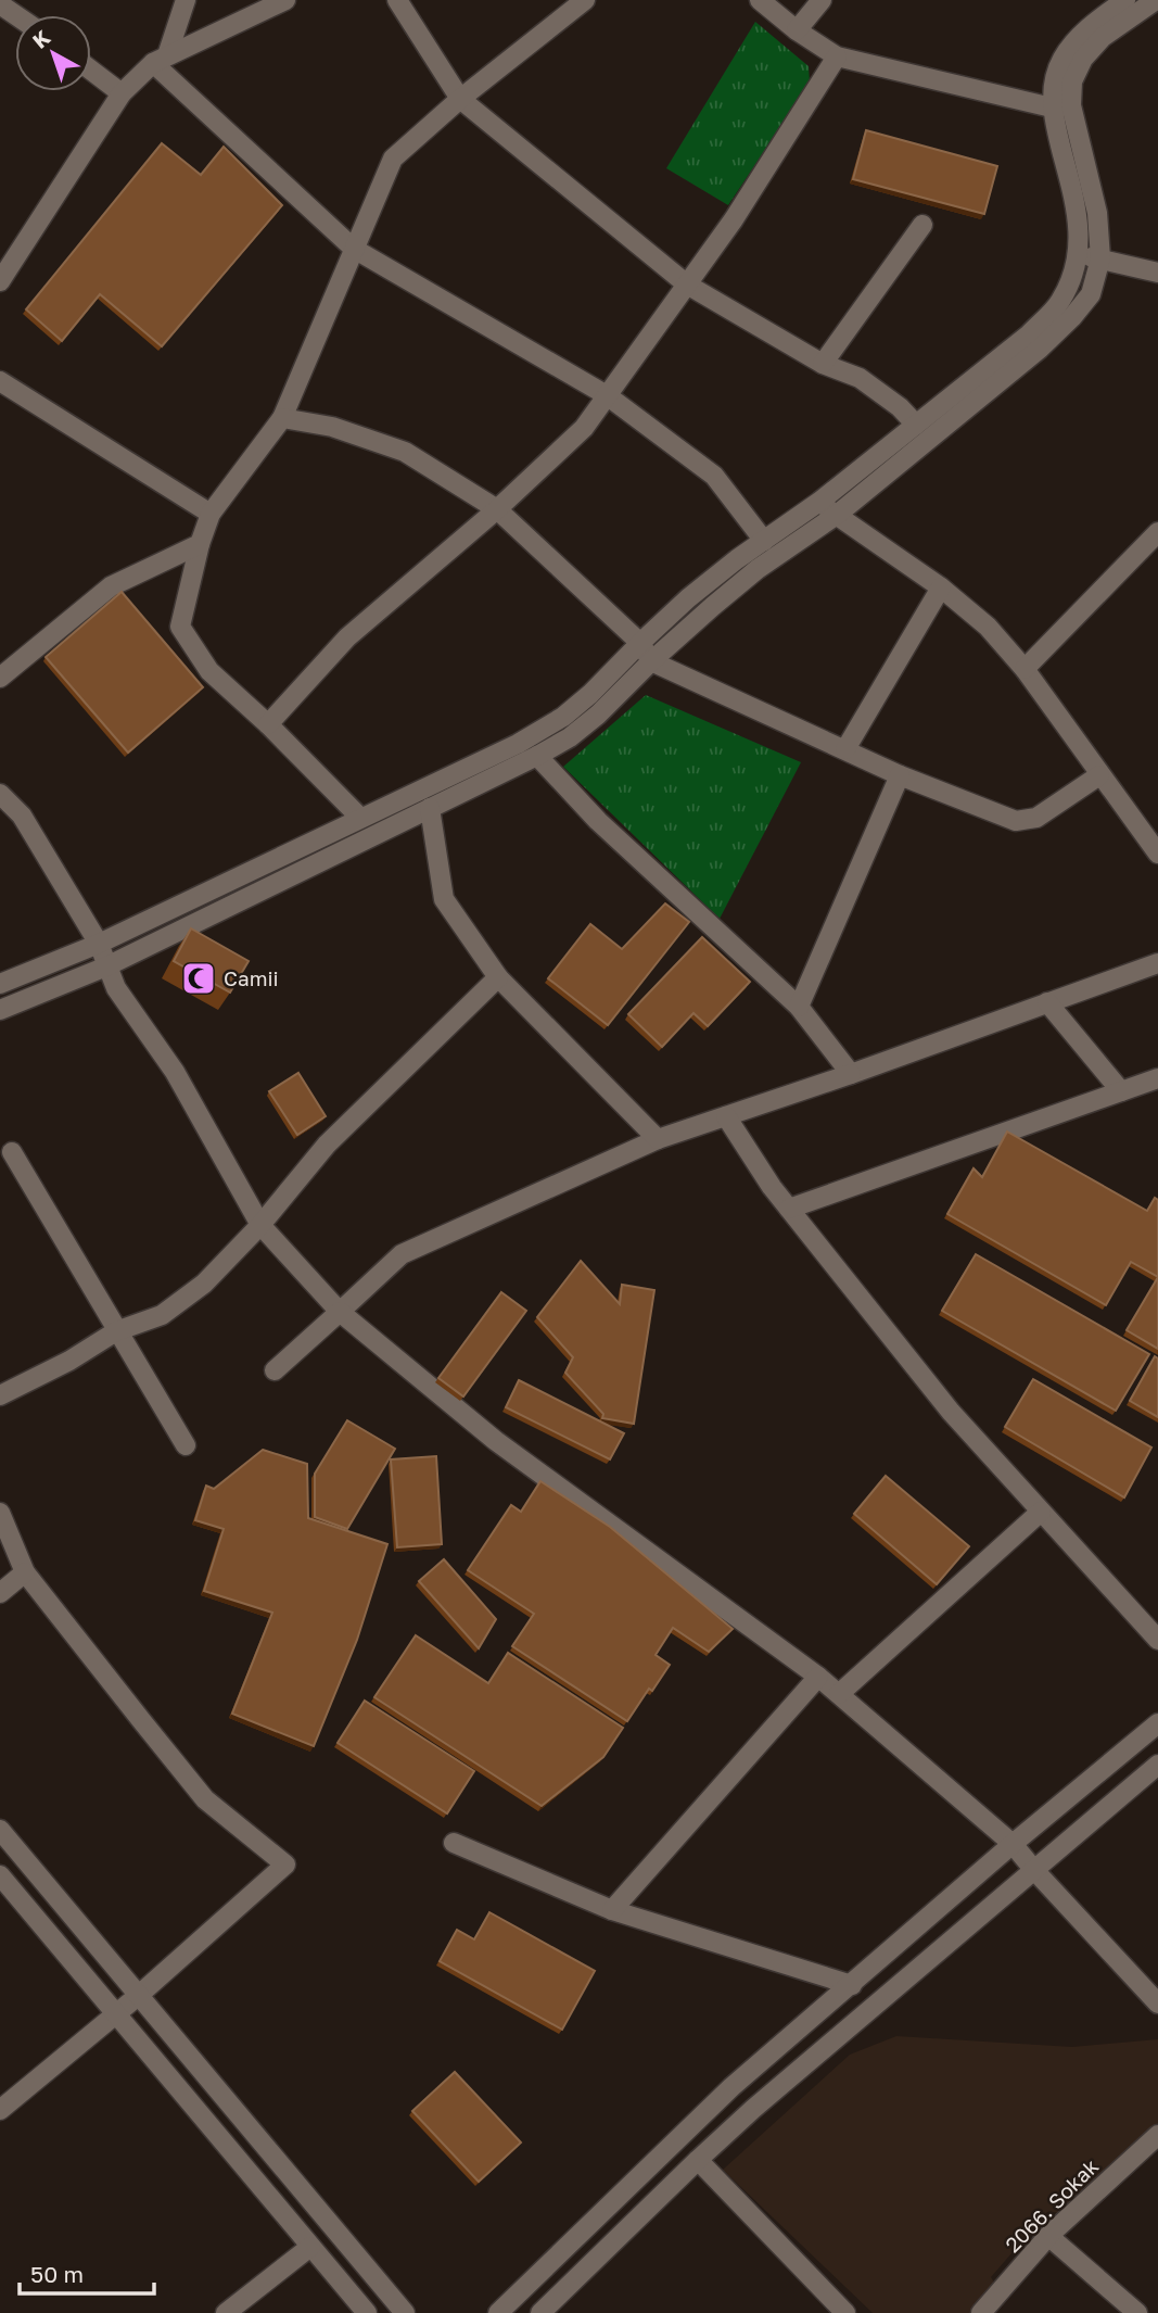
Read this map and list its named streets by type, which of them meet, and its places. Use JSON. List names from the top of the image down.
{
  "streets": {
    "street": ["2066. Sokak"]
  },
  "places": {
    "mosque": ["Camii"]
  },
  "scale_bar": "50 m",
  "north": "top left"
}
